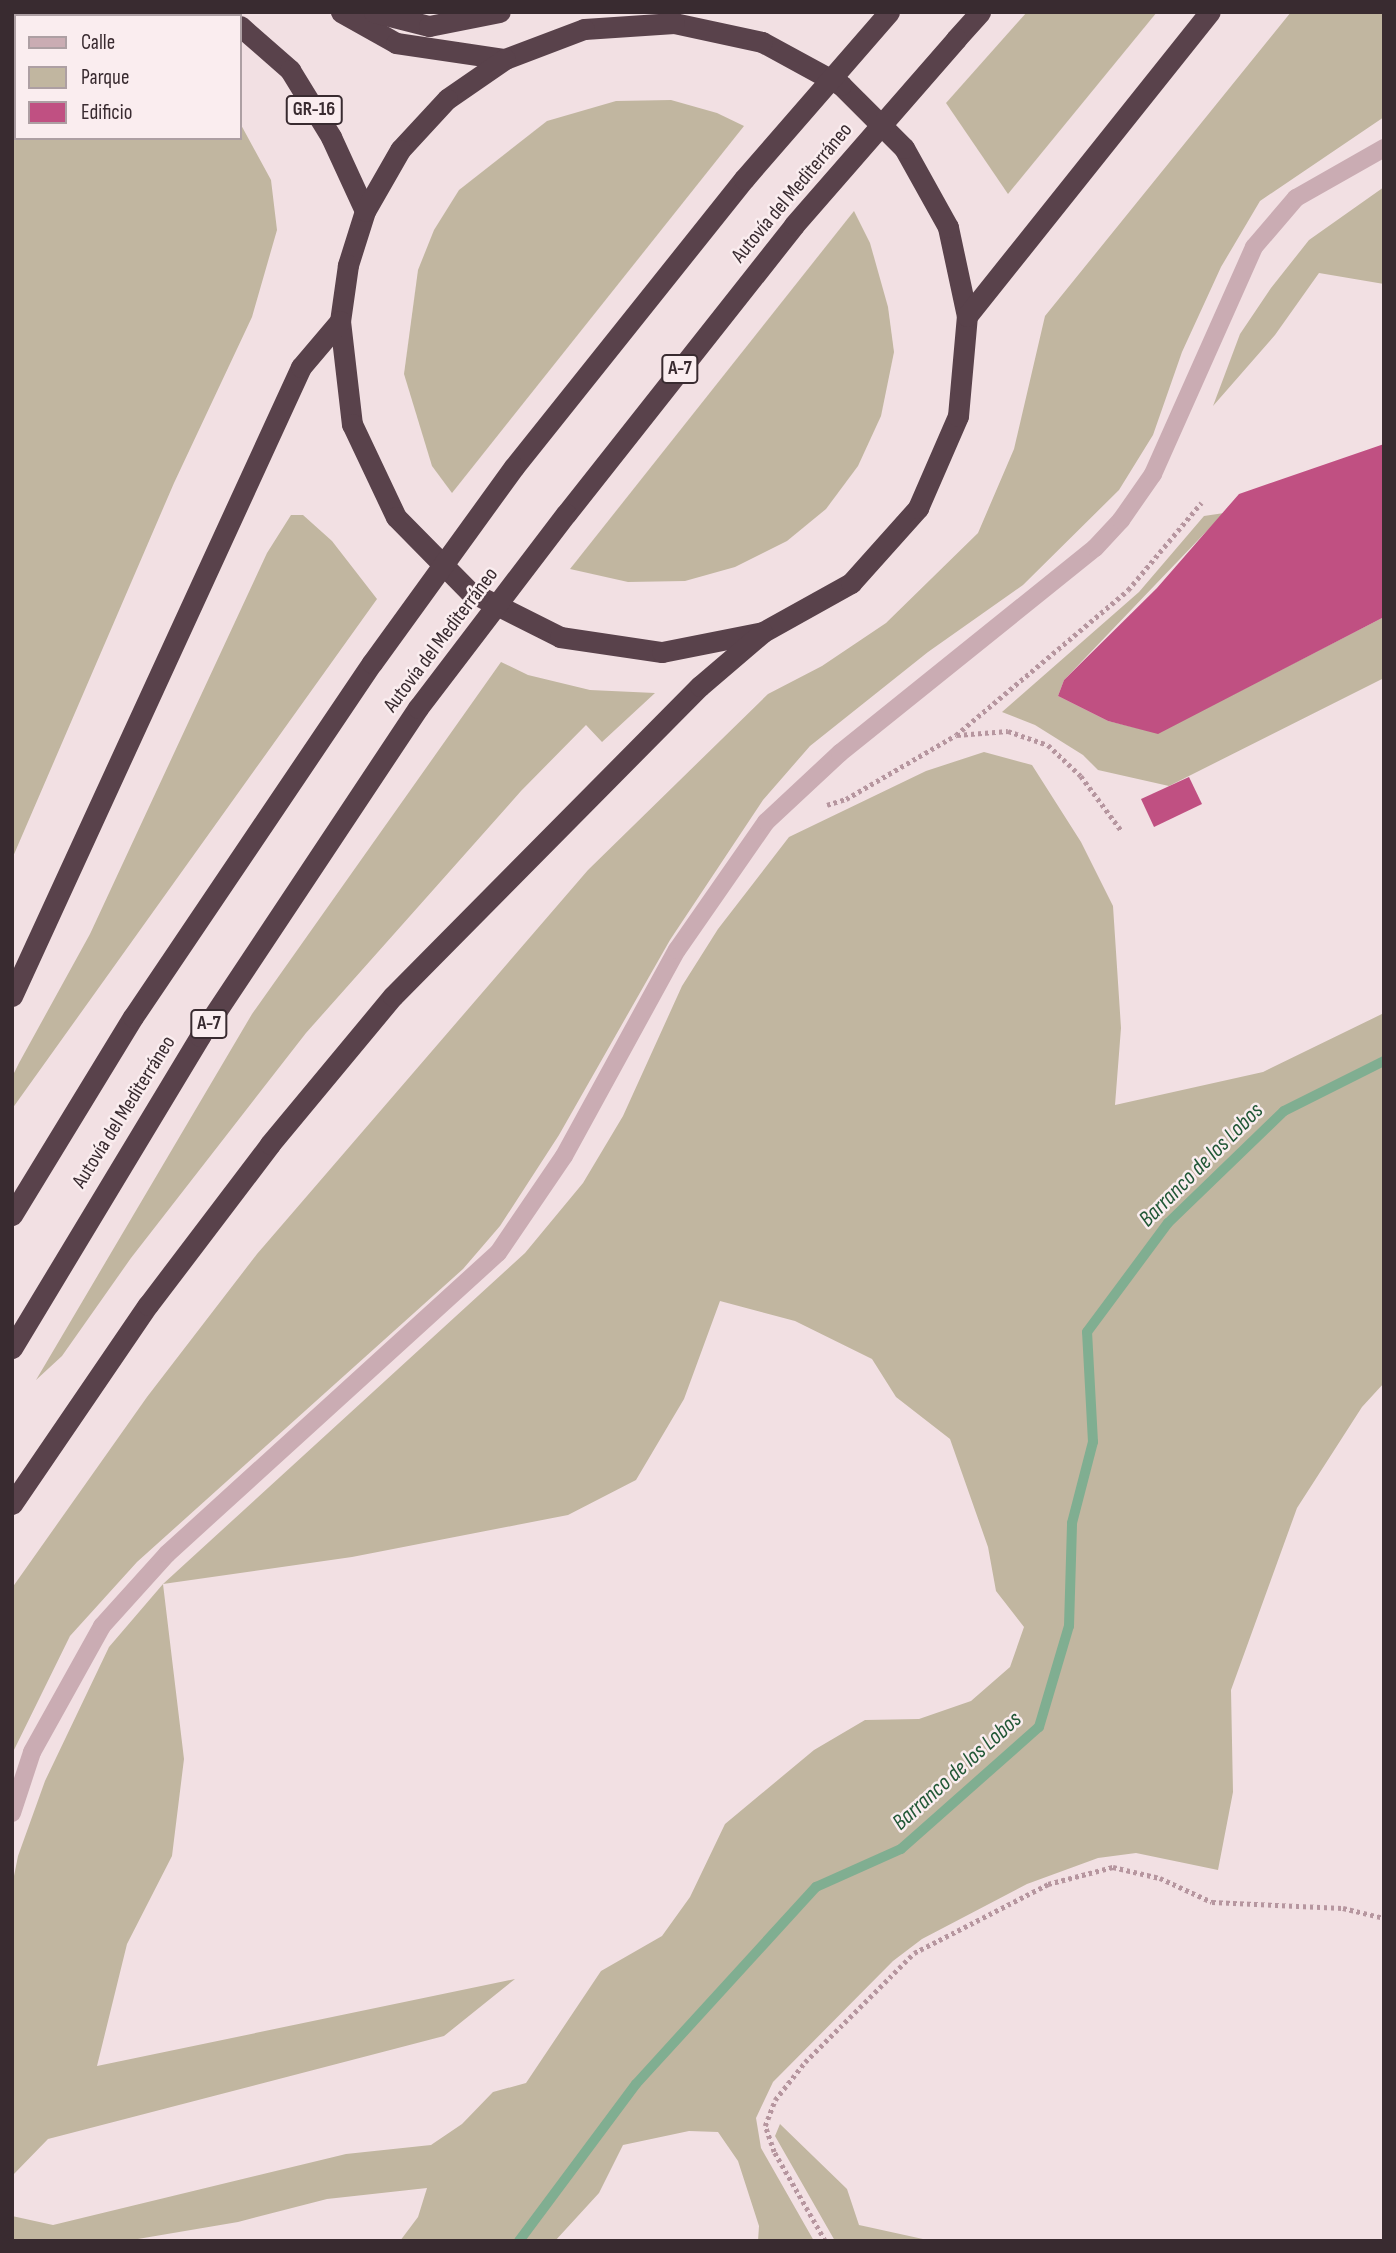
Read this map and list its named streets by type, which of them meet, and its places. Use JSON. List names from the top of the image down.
{
  "streets": {
    "highway": ["GR-16", "Autovía del Mediterráneo", "A-7"]
  },
  "water": ["Barranco de los Lobos"],
  "legend": ["Calle", "Parque", "Edificio"]
}
